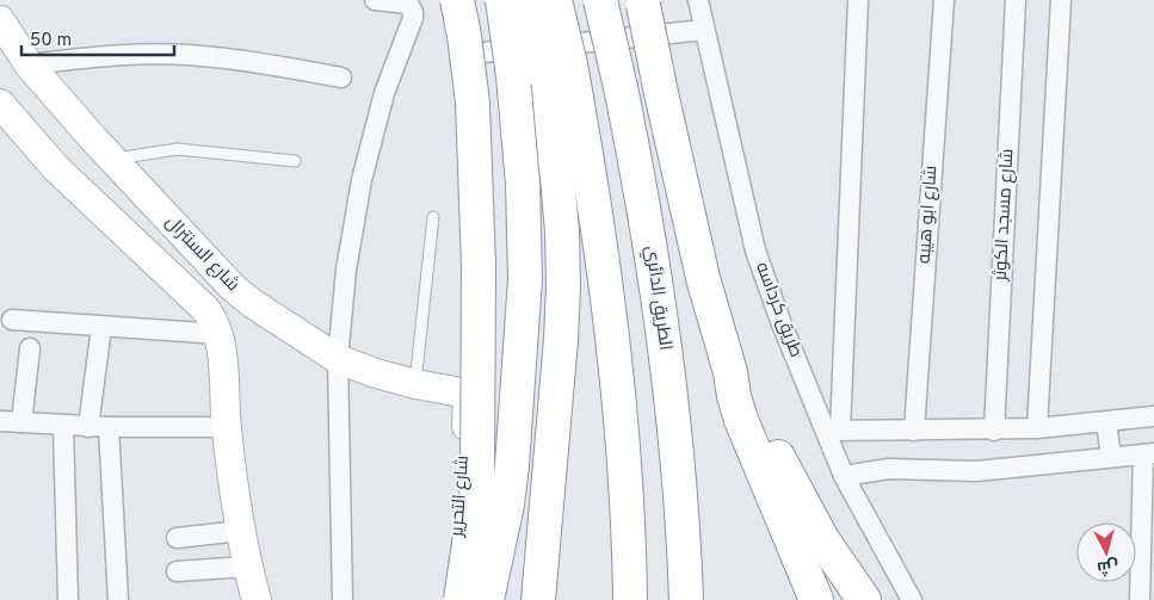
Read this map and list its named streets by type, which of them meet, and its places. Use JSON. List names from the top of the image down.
{
  "streets": {
    "highway": ["الطريق الدائري"],
    "street": [
      "شارع ابو هيبه",
      "شارع مسجد الكوثر",
      "شارع السنترال",
      "طريق كرداسه",
      "شارع التحرير"
    ]
  },
  "crossings": [
    ["شارع السنترال", "شارع التحرير"]
  ],
  "scale_bar": "50 m",
  "north": "bottom"
}
